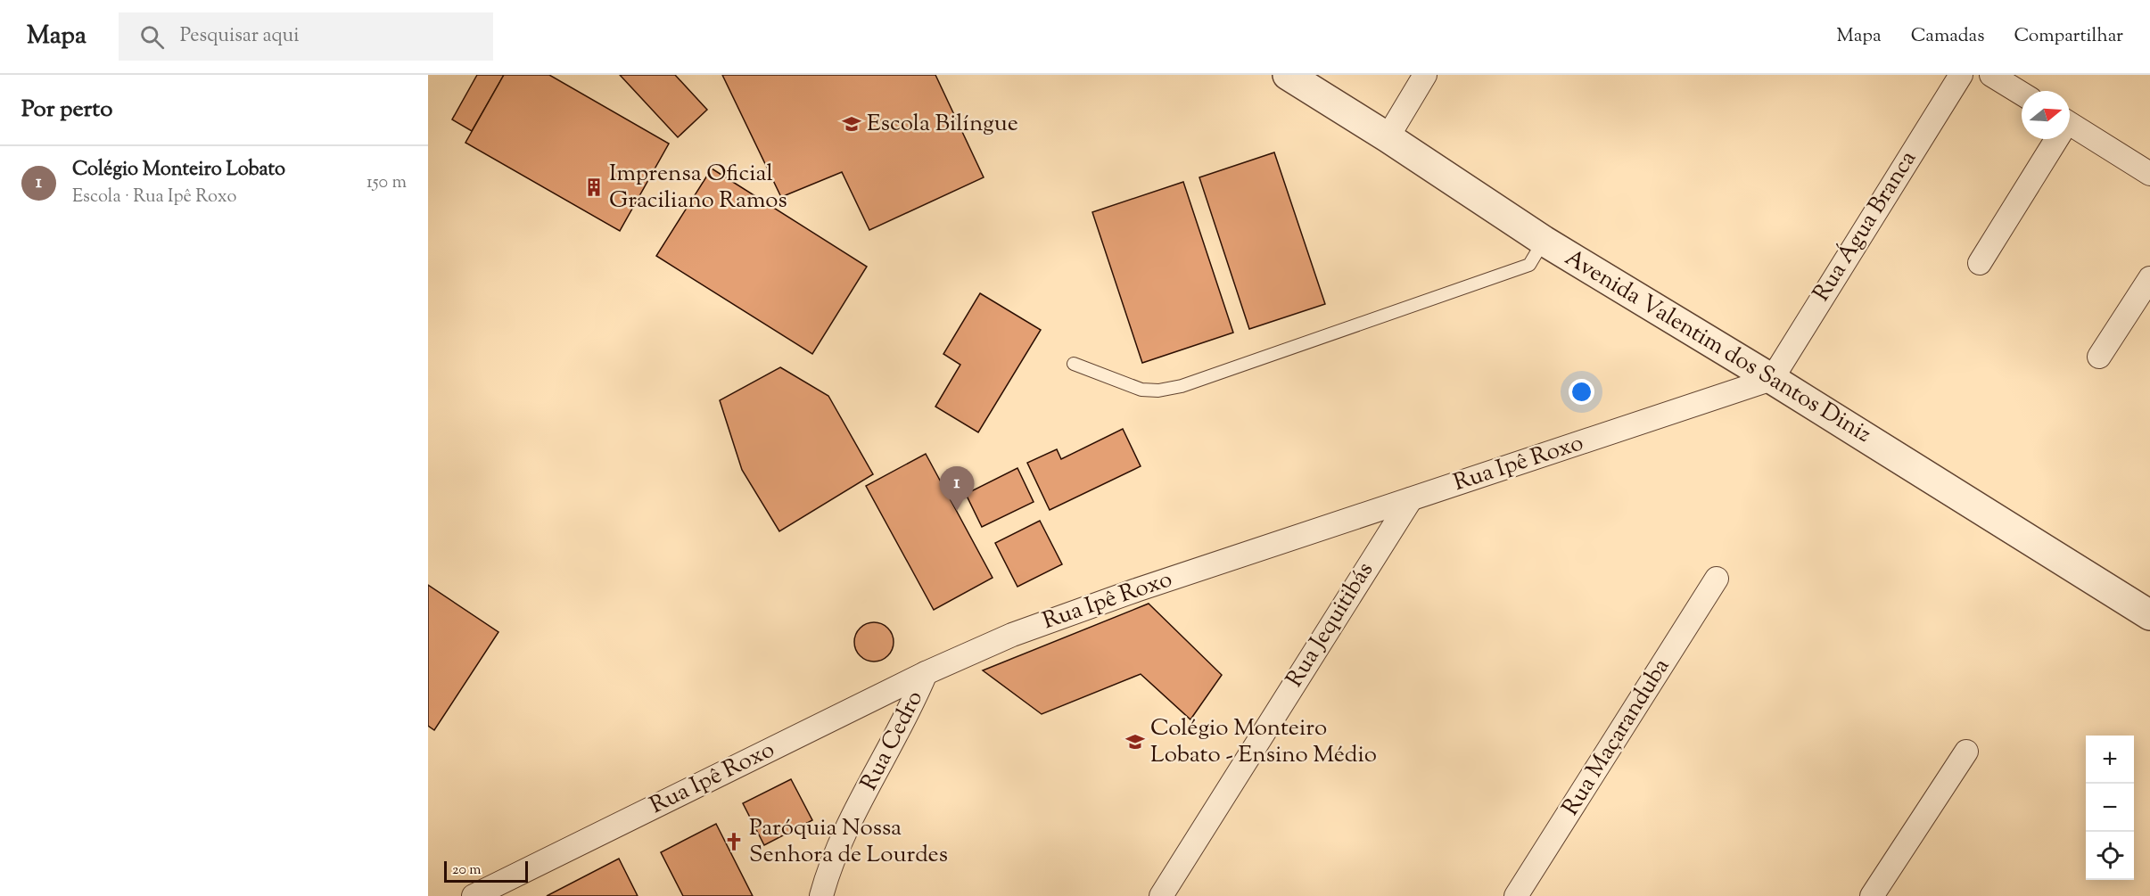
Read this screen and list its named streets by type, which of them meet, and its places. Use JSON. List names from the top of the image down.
{
  "streets": {
    "street": [
      "Rua Água Branca",
      "Avenida Valentim dos Santos Diniz",
      "Rua Ipê Roxo",
      "Rua Jequitibás",
      "Rua Maçaranduba",
      "Rua Cedro"
    ]
  },
  "crossings": [
    ["Rua Água Branca", "Avenida Valentim dos Santos Diniz"],
    ["Rua Água Branca", "Rua Ipê Roxo"],
    ["Avenida Valentim dos Santos Diniz", "Rua Ipê Roxo"],
    ["Rua Ipê Roxo", "Rua Jequitibás"],
    ["Rua Ipê Roxo", "Rua Cedro"]
  ],
  "places": {
    "school or university": ["Escola Bilíngue", "Colégio Monteiro Lobato - Ensino Médio"],
    "building": ["Imprensa Oficial Graciliano Ramos"],
    "church": ["Paróquia Nossa Senhora de Lourdes"]
  },
  "scale_bar": "20 m",
  "north": "right",
  "page": {
    "header": "Mapa",
    "search": "Pesquisar aqui",
    "nav": ["Mapa", "Camadas", "Compartilhar"],
    "heading": "Por perto",
    "list": [
      {
        "mark": "1",
        "name": "Colégio Monteiro Lobato",
        "note": "Escola · Rua Ipê Roxo",
        "value": "150 m"
      }
    ],
    "pins": "1",
    "map_buttons": ["+", "−"],
    "scale": "20 m"
  }
}
